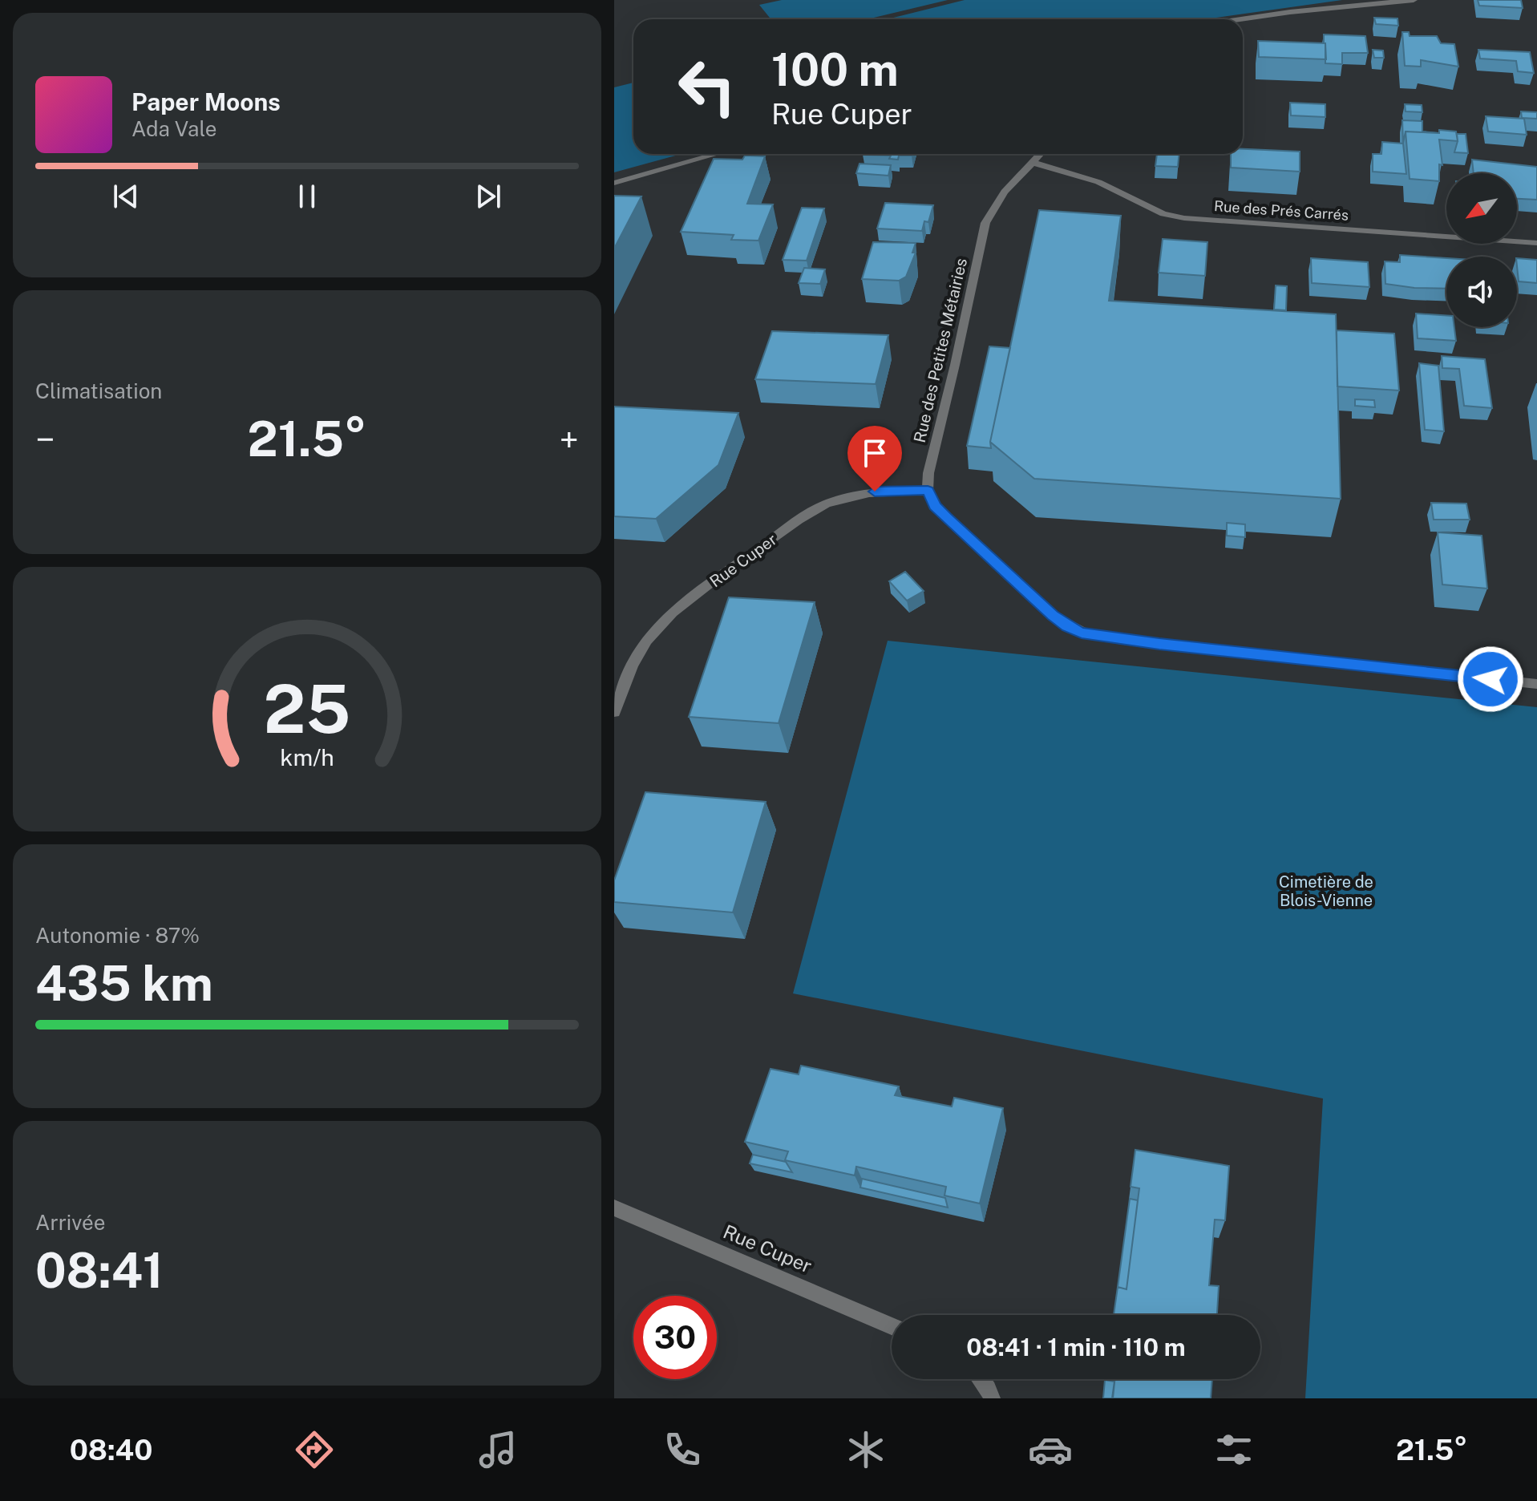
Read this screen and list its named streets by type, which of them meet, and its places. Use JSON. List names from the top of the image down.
{
  "streets": {
    "street": ["Rue des Prés Carrés", "Rue des Petites Métairies", "Rue Cuper"]
  },
  "crossings": [
    ["Rue des Prés Carrés", "Rue des Petites Métairies"],
    ["Rue des Petites Métairies", "Rue Cuper"]
  ],
  "parks": ["Cimetière de Blois-Vienne"],
  "north": "bottom left",
  "page": {
    "turn": ["100 m", "Rue Cuper"],
    "song": ["Paper Moons", "Ada Vale"],
    "tile": [
      "Climatisation",
      ["Autonomie · 87%", "435 km"],
      ["Arrivée", "08:41"]
    ],
    "heat": ["−", "21.5°", "+"],
    "limit": "30",
    "trip": "08:41 · 1 min · 110 m",
    "tabs": ["08:40", "21.5°"],
    "gauge": ["25", "km/h"]
  }
}
